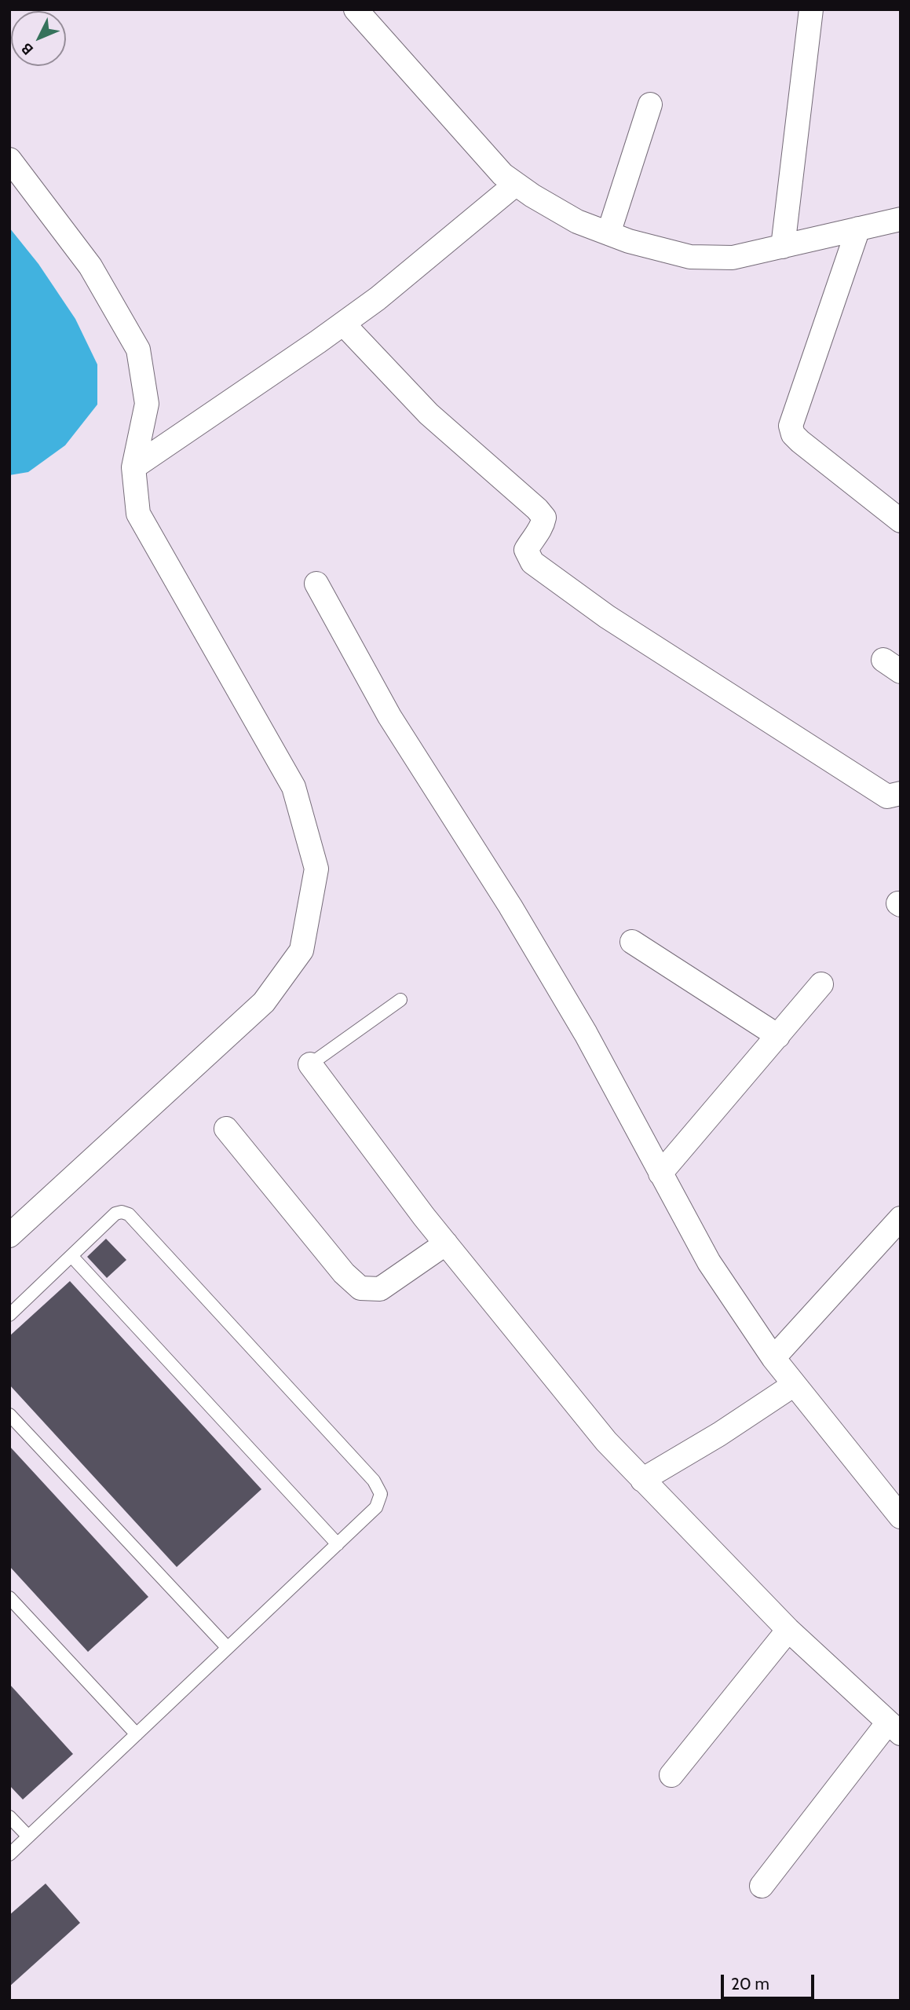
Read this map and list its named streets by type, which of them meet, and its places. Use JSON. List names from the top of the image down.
{
  "scale_bar": "20 m",
  "north": "bottom left"
}
